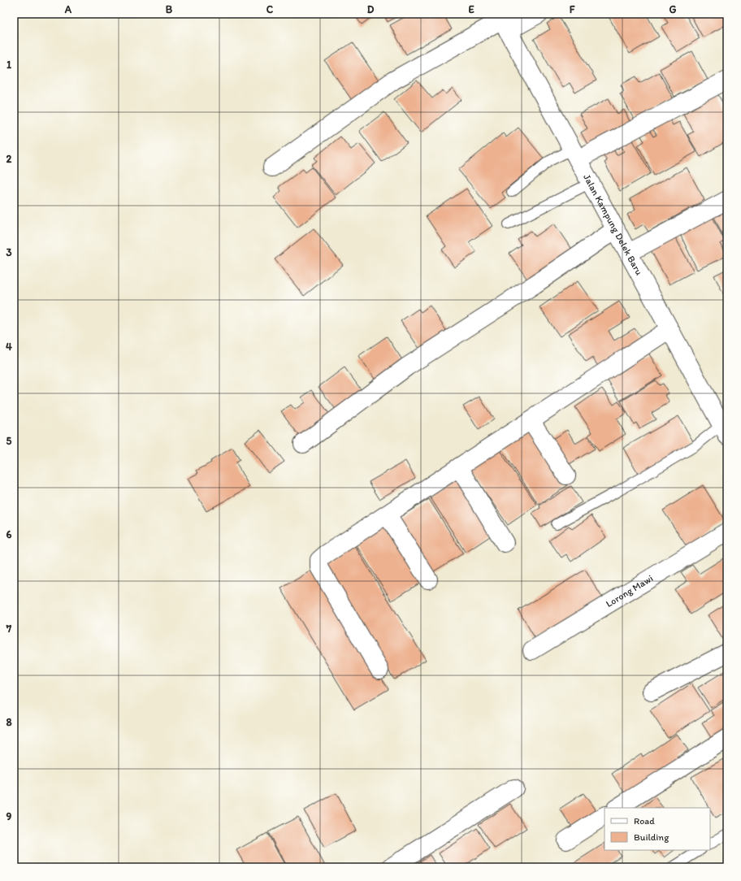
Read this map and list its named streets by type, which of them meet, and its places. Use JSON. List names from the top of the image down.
{
  "streets": {
    "street": ["Jalan Kampung Delek Baru", "Lorong Mawi"]
  },
  "legend": ["Road", "Building"],
  "grid": {
    "columns": [
      "A",
      "B",
      "C",
      "D",
      "E",
      "F",
      "G"
    ],
    "rows": [
      "1",
      "2",
      "3",
      "4",
      "5",
      "6",
      "7",
      "8",
      "9"
    ]
  }
}
